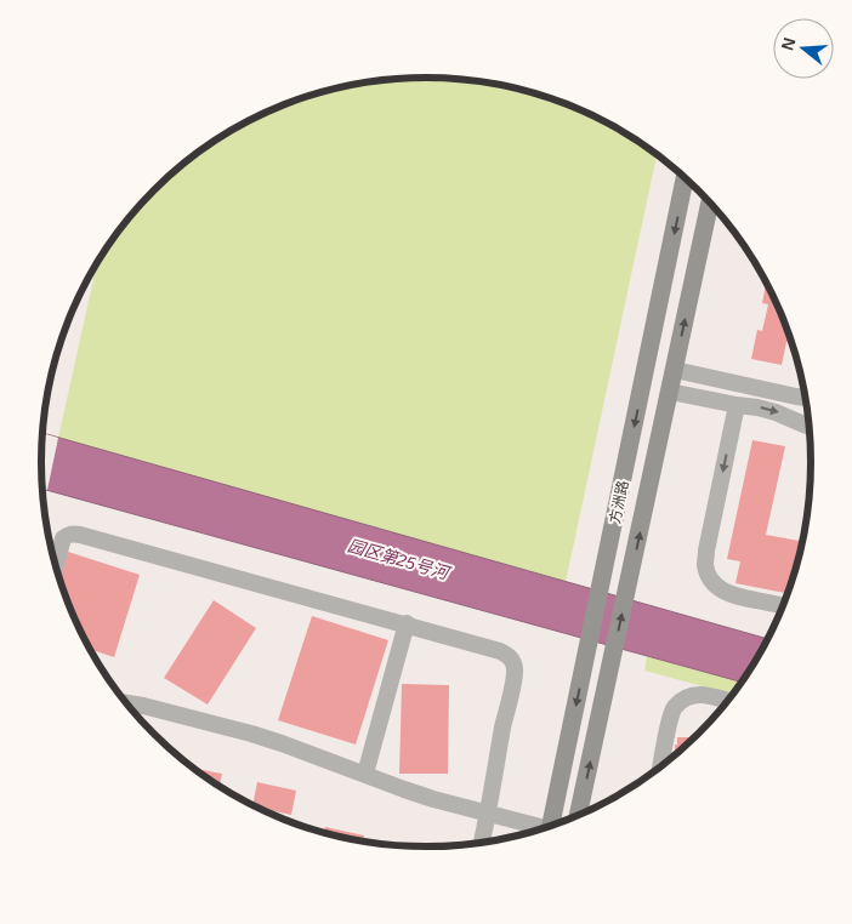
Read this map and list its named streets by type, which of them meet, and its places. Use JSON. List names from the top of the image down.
{
  "streets": {
    "main road": ["方洲路"]
  },
  "water": ["园区第25号河"],
  "north": "left"
}
